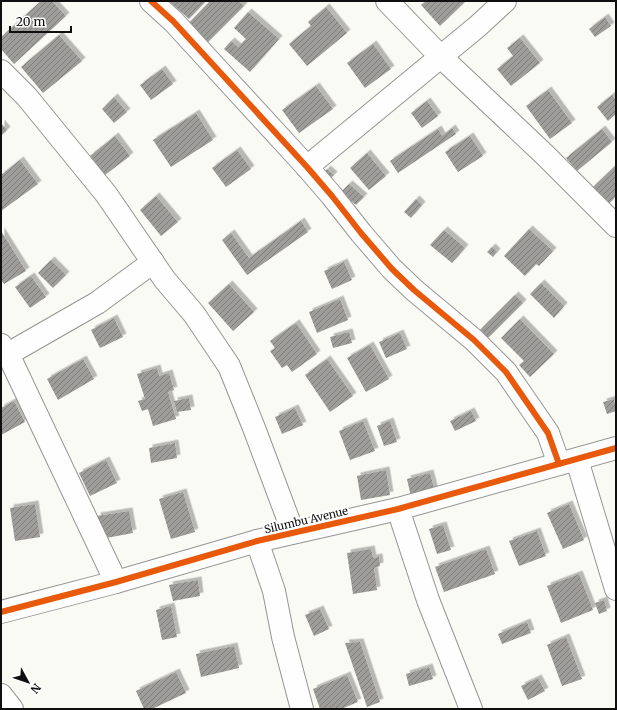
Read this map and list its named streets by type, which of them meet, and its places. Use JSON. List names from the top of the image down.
{
  "streets": {
    "street": ["Silumbu Avenue"]
  },
  "scale_bar": "20 m",
  "north": "bottom right"
}
